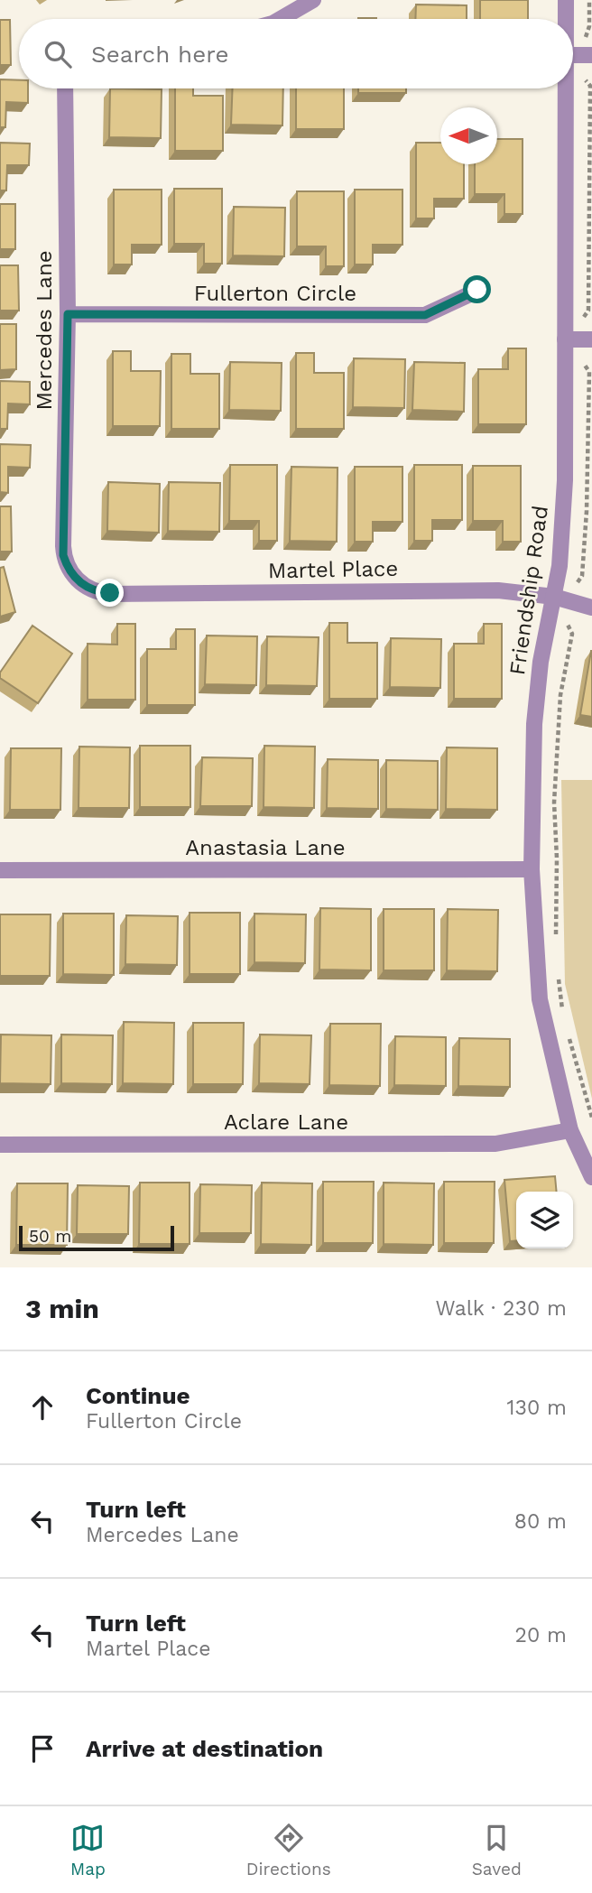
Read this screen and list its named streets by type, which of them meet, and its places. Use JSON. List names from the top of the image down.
{
  "streets": {
    "street": [
      "Fullerton Circle",
      "Mercedes Lane",
      "Martel Place",
      "Friendship Road",
      "Anastasia Lane",
      "Aclare Lane"
    ]
  },
  "crossings": [
    ["Fullerton Circle", "Mercedes Lane"],
    ["Mercedes Lane", "Martel Place"],
    ["Martel Place", "Friendship Road"],
    ["Friendship Road", "Anastasia Lane"],
    ["Friendship Road", "Aclare Lane"]
  ],
  "scale_bar": "50 m",
  "north": "left",
  "page": {
    "search": "Search here",
    "scale": "50 m",
    "heading": ["3 min", "Walk · 230 m"],
    "list": [
      ["Continue", "Fullerton Circle", "130 m"],
      ["Turn left", "Mercedes Lane", "80 m"],
      ["Turn left", "Martel Place", "20 m"],
      "Arrive at destination"
    ],
    "nav": ["Map", "Directions", "Saved"]
  }
}
